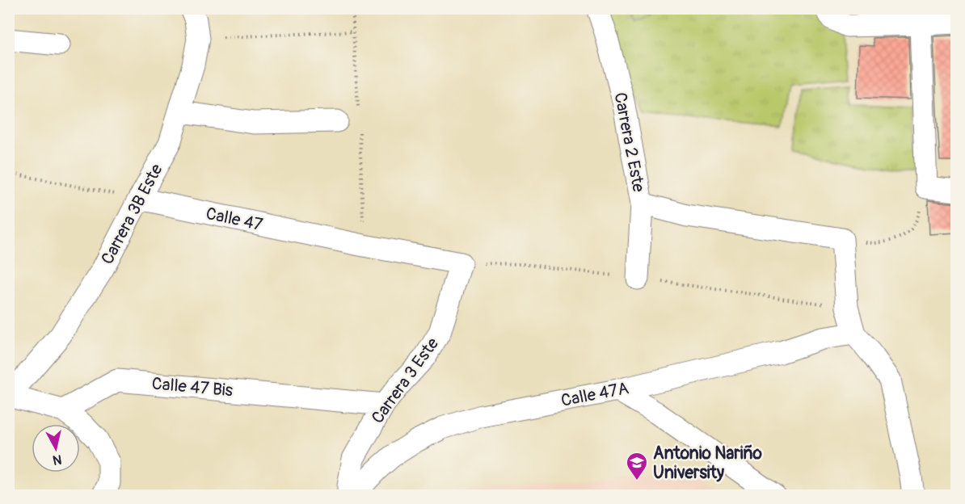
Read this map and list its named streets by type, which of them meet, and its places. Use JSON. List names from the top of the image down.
{
  "streets": {
    "street": [
      "Carrera 2 Este",
      "Carrera 3B Este",
      "Calle 47",
      "Carrera 3 Este",
      "Calle 47 Bis",
      "Calle 47A"
    ]
  },
  "crossings": [
    ["Carrera 3B Este", "Calle 47"],
    ["Calle 47", "Carrera 3 Este"],
    ["Carrera 3 Este", "Calle 47 Bis"]
  ],
  "places": {
    "school or university": ["Antonio Nariño University"]
  },
  "north": "bottom"
}
